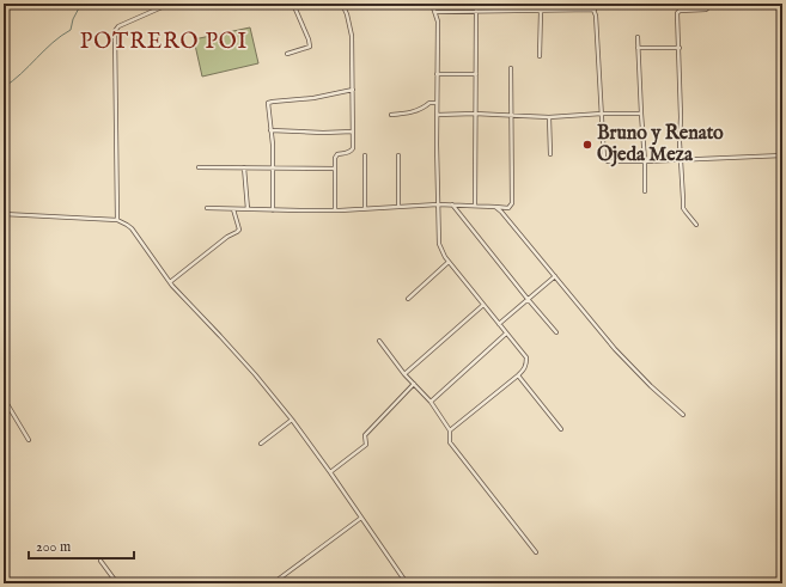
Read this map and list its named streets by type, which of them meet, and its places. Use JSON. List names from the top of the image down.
{
  "districts": ["POTRERO POI"],
  "places": ["Bruno y Renato Ojeda Meza"],
  "scale_bar": "200 m"
}
